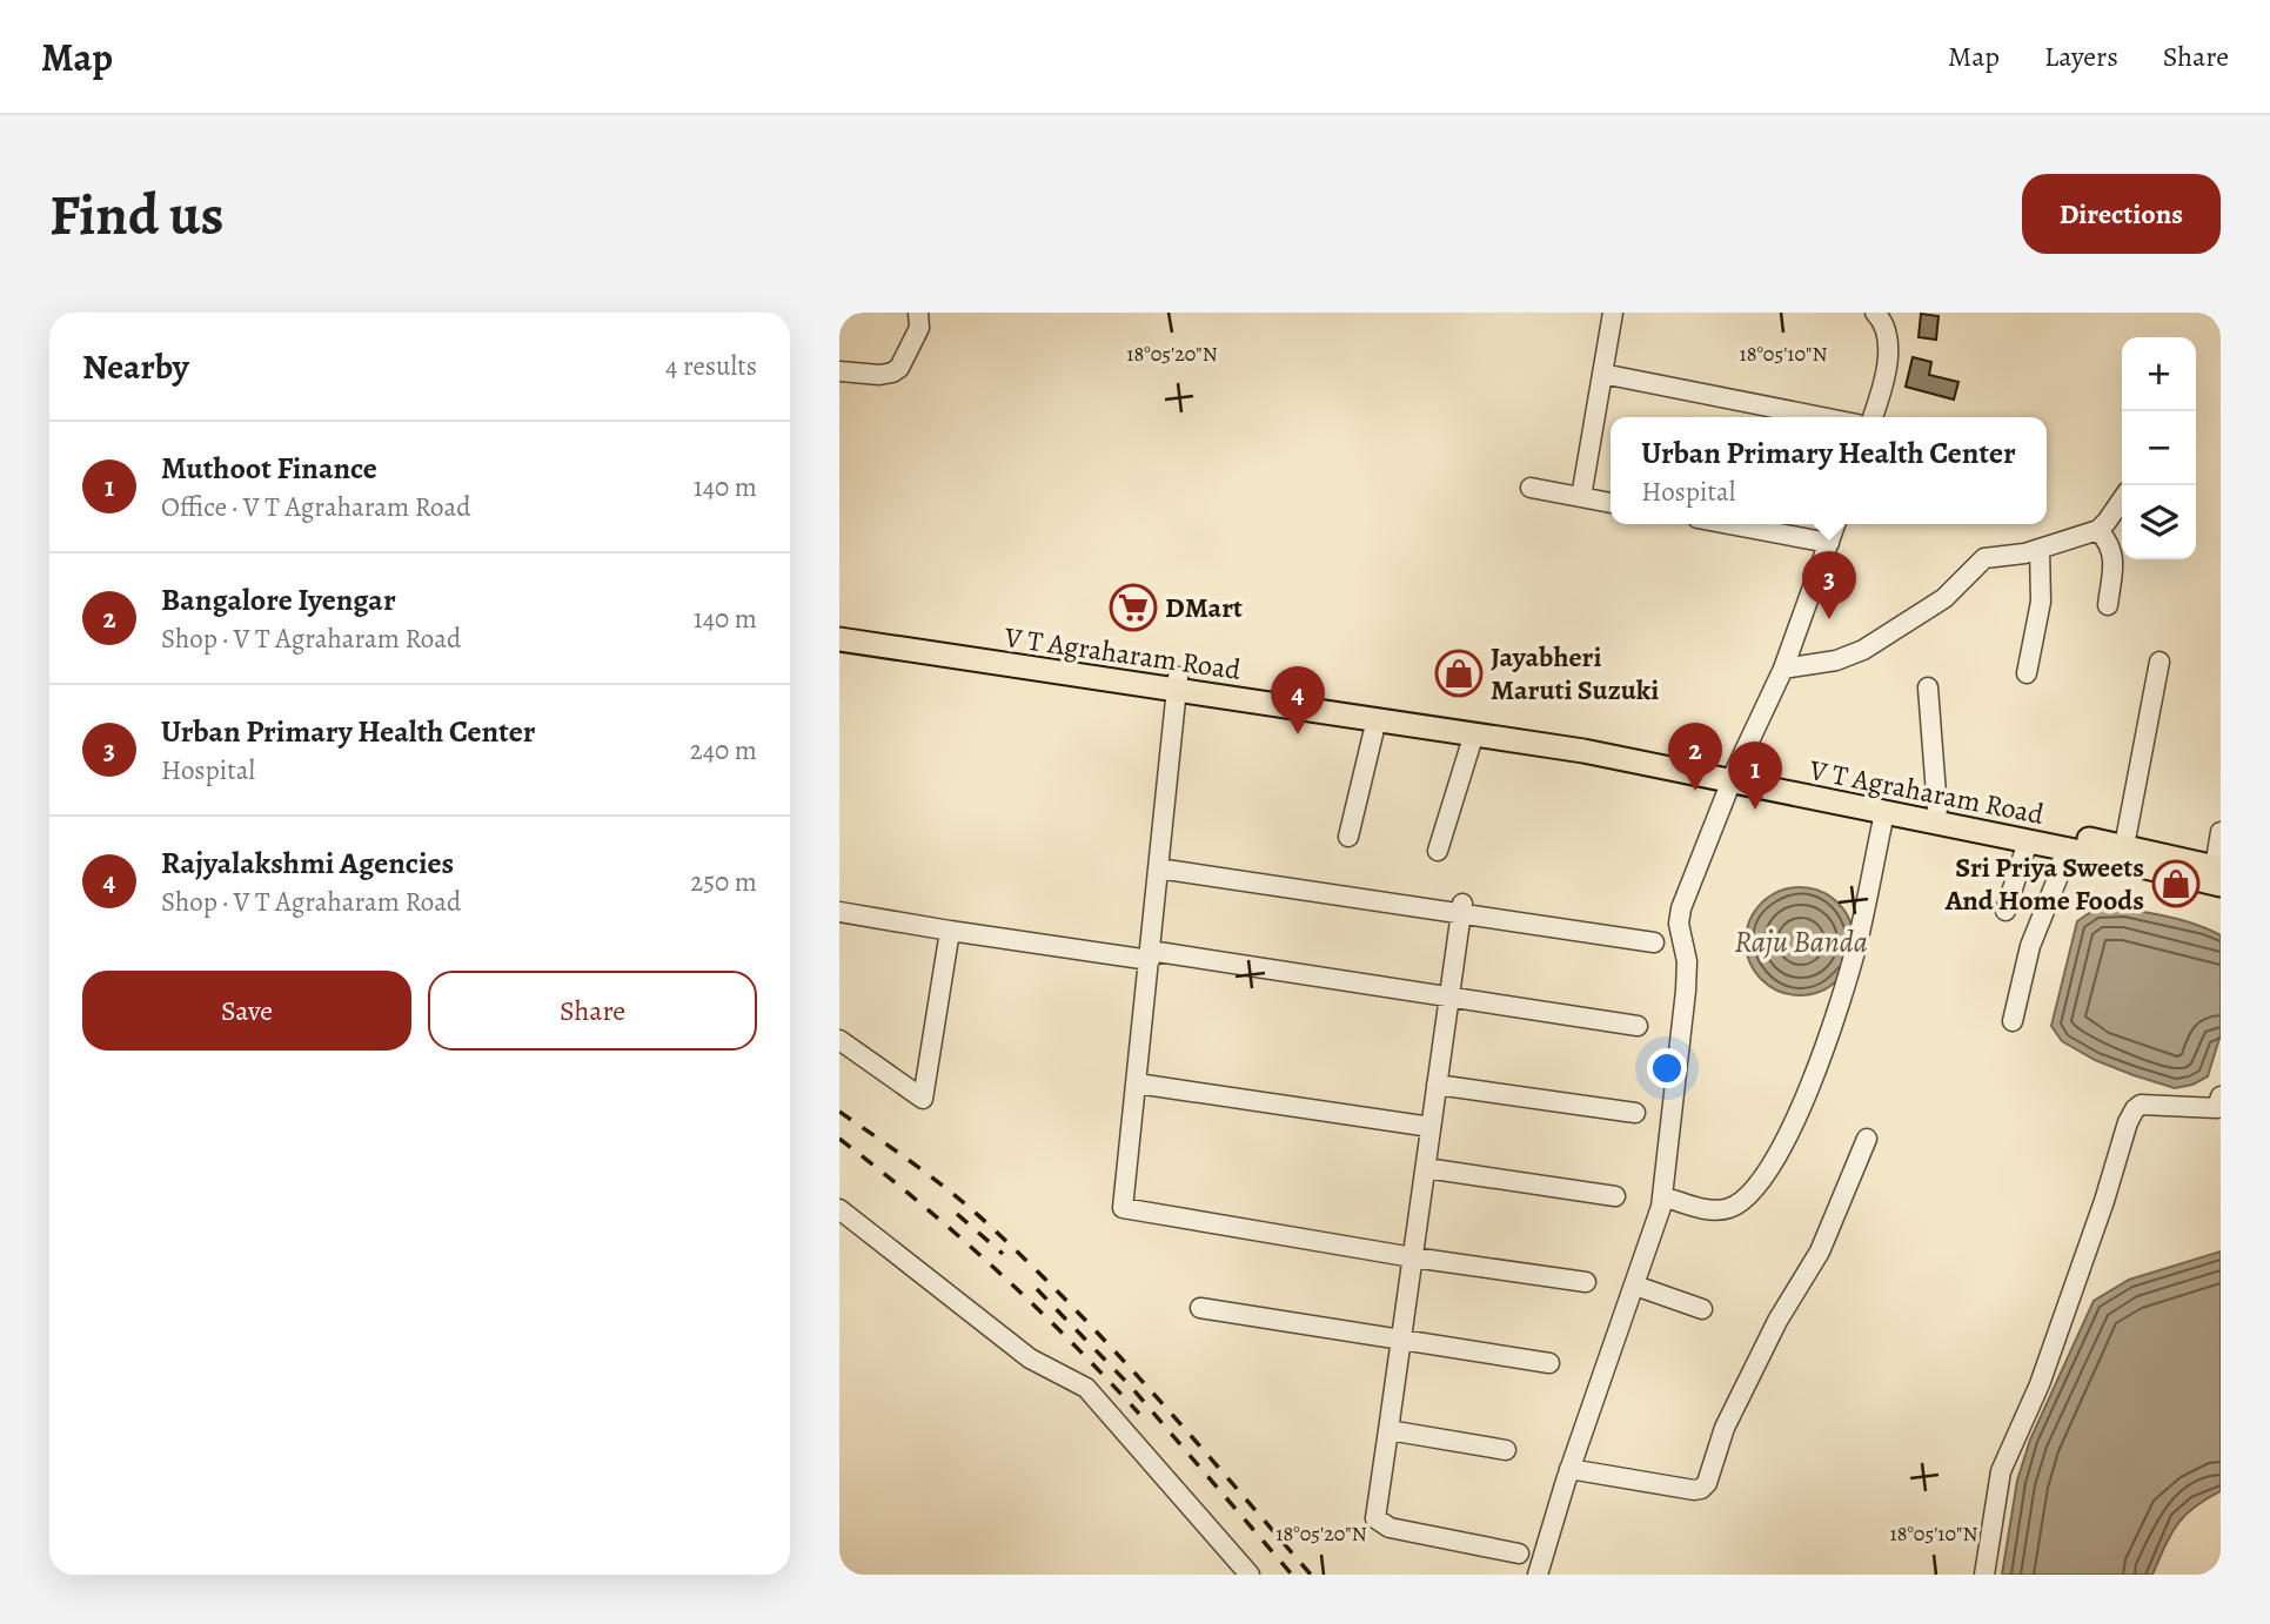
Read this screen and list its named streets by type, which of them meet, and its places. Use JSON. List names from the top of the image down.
{
  "streets": {
    "main road": ["V T Agraharam Road"]
  },
  "water": ["Raju Banda"],
  "places": {
    "supermarket": ["DMart"],
    "shop": ["Jayabheri Maruti Suzuki", "Sri Priya Sweets And Home Foods"]
  },
  "page": {
    "header": "Map",
    "nav": ["Map", "Layers", "Share"],
    "buttons": [
      "Directions",
      ["Save", "Share"]
    ],
    "title": "Find us",
    "heading": ["Nearby", "4 results"],
    "map_buttons": ["+", "−"],
    "popup": ["Urban Primary Health Center", "Hospital"],
    "list": [
      {
        "mark": "1",
        "name": "Muthoot Finance",
        "note": "Office · V T Agraharam Road",
        "value": "140 m"
      },
      {
        "mark": "2",
        "name": "Bangalore Iyengar",
        "note": "Shop · V T Agraharam Road",
        "value": "140 m"
      },
      {
        "mark": "3",
        "name": "Urban Primary Health Center",
        "note": "Hospital",
        "value": "240 m"
      },
      {
        "mark": "4",
        "name": "Rajyalakshmi Agencies",
        "note": "Shop · V T Agraharam Road",
        "value": "250 m"
      }
    ],
    "pins": [
      "3",
      "4",
      "2",
      "1"
    ]
  },
  "coordinates": ["18°05'20\"N", "18°05'10\"N"]
}
